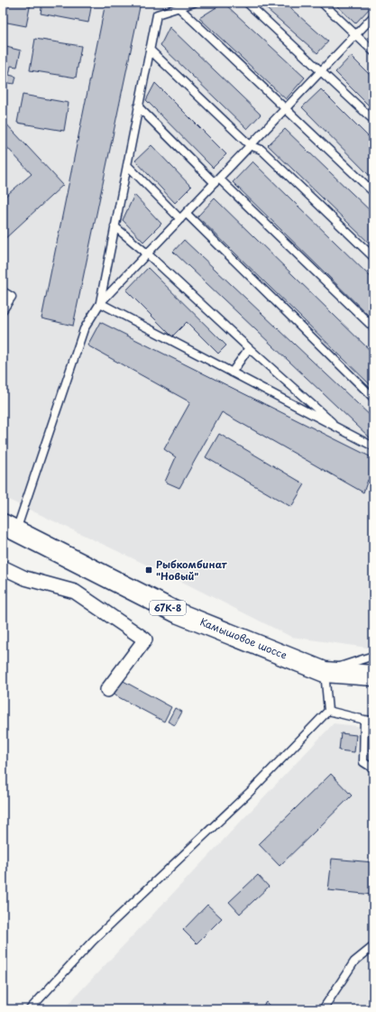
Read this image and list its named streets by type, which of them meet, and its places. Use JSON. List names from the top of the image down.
{
  "streets": {
    "main road": ["67К-8", "Камышовое шоссе"]
  },
  "places": {
    "transit": ["Рыбкомбинат \"Новый\""]
  }
}
